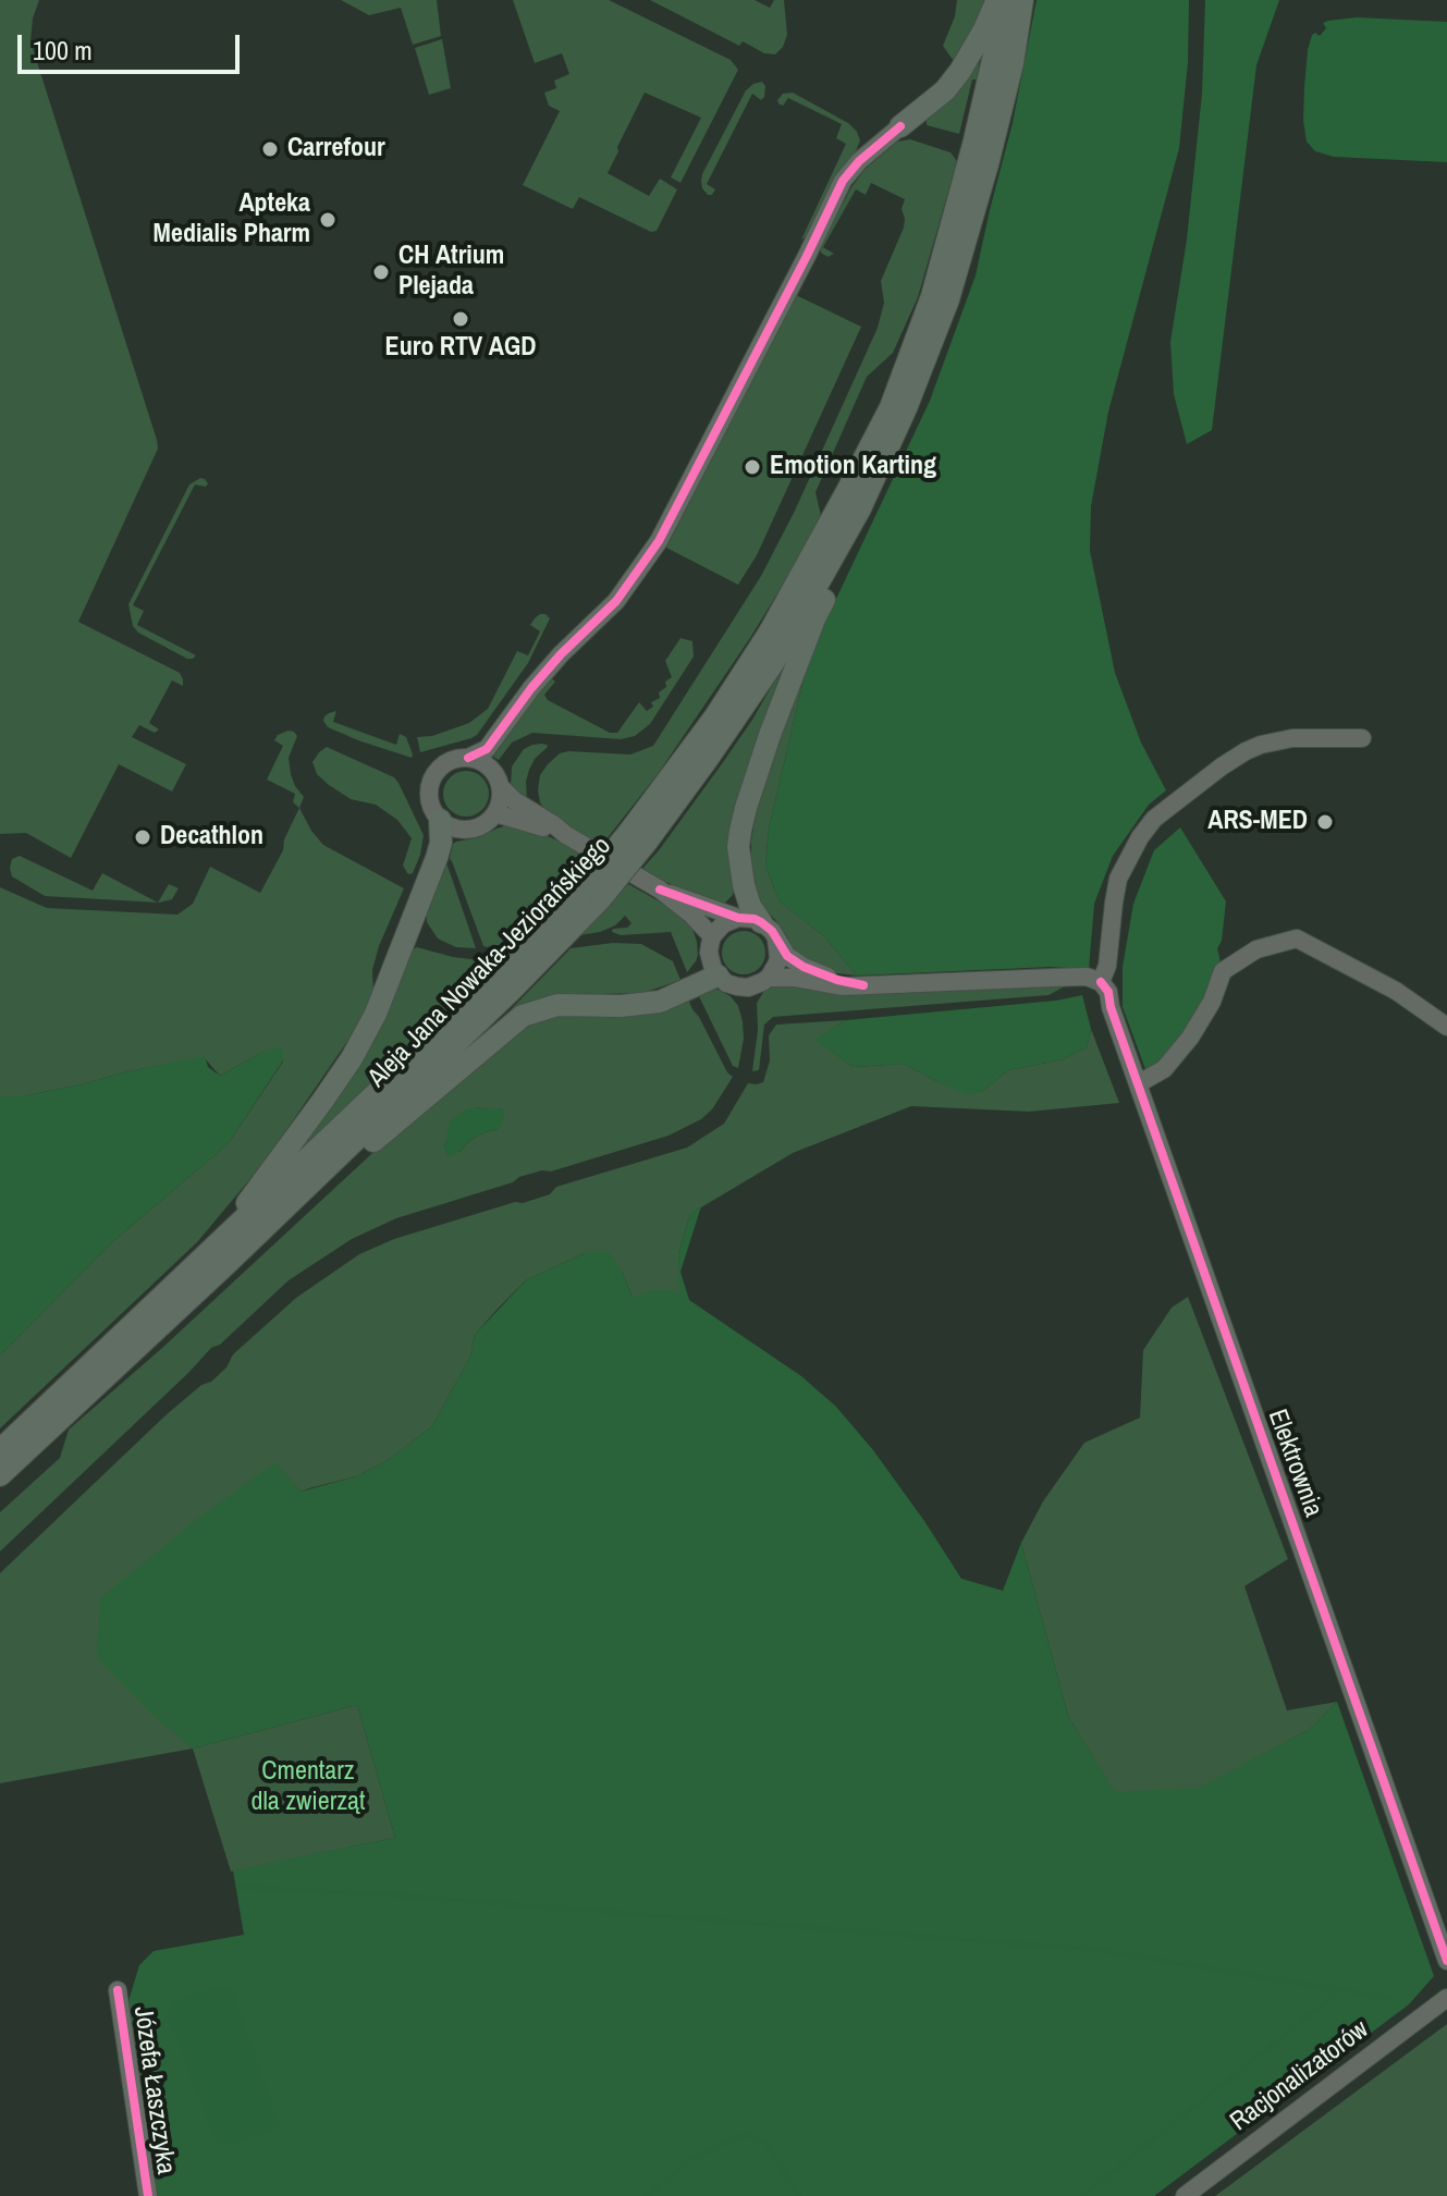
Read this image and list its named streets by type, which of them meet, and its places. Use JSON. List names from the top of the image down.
{
  "streets": {
    "main road": ["Aleja Jana Nowaka-Jeziorańskiego"],
    "street": ["Elektrownia", "Racjonalizatorów", "Józefa Łaszczyka"]
  },
  "parks": ["Cmentarz dla zwierząt"],
  "places": [
    "Carrefour",
    "Apteka Medialis Pharm",
    "CH Atrium Plejada",
    "Euro RTV AGD",
    "Emotion Karting",
    "ARS-MED",
    "Decathlon"
  ],
  "scale_bar": "100 m"
}
